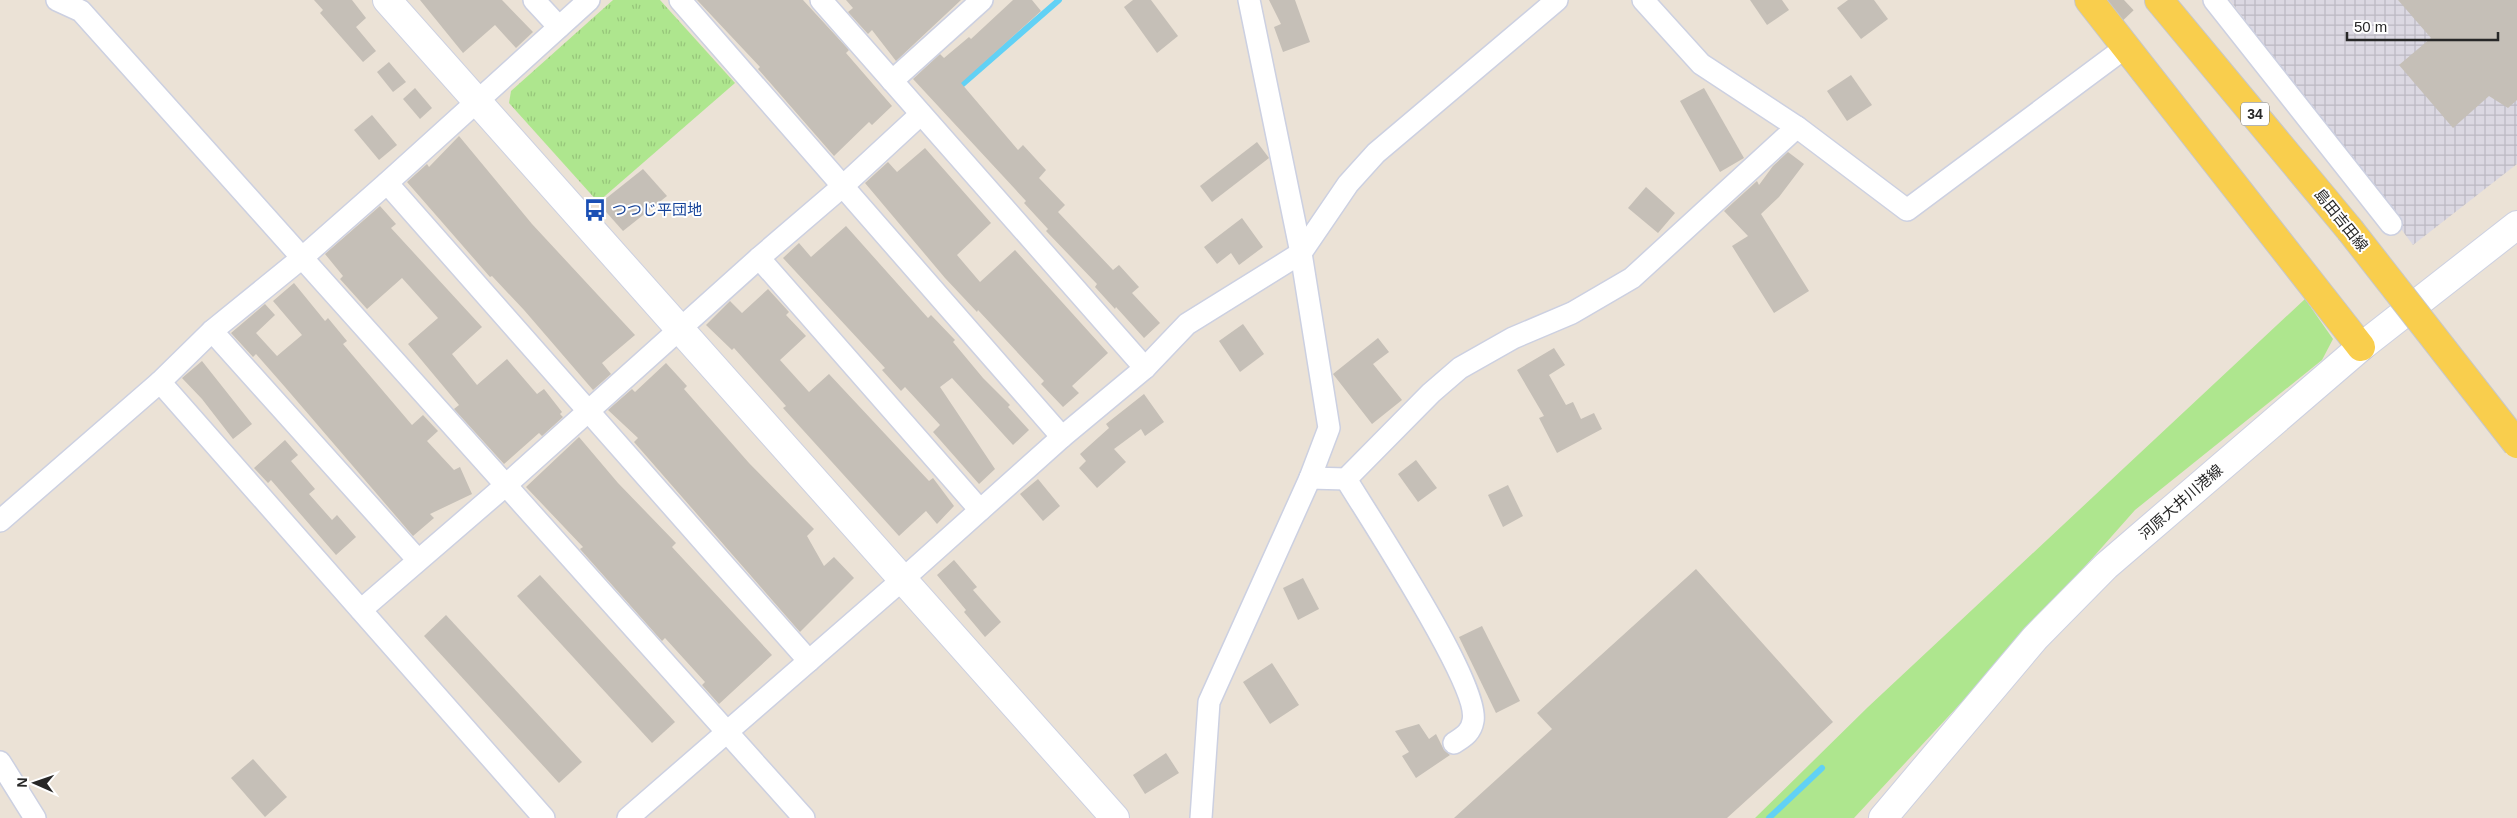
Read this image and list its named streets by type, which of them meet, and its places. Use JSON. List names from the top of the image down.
{
  "streets": {
    "main road": ["34", "島田吉田線"],
    "street": ["河原大井川港線"]
  },
  "places": {
    "bus stop": ["つつじ平団地"]
  },
  "scale_bar": "50 m",
  "north": "left"
}
